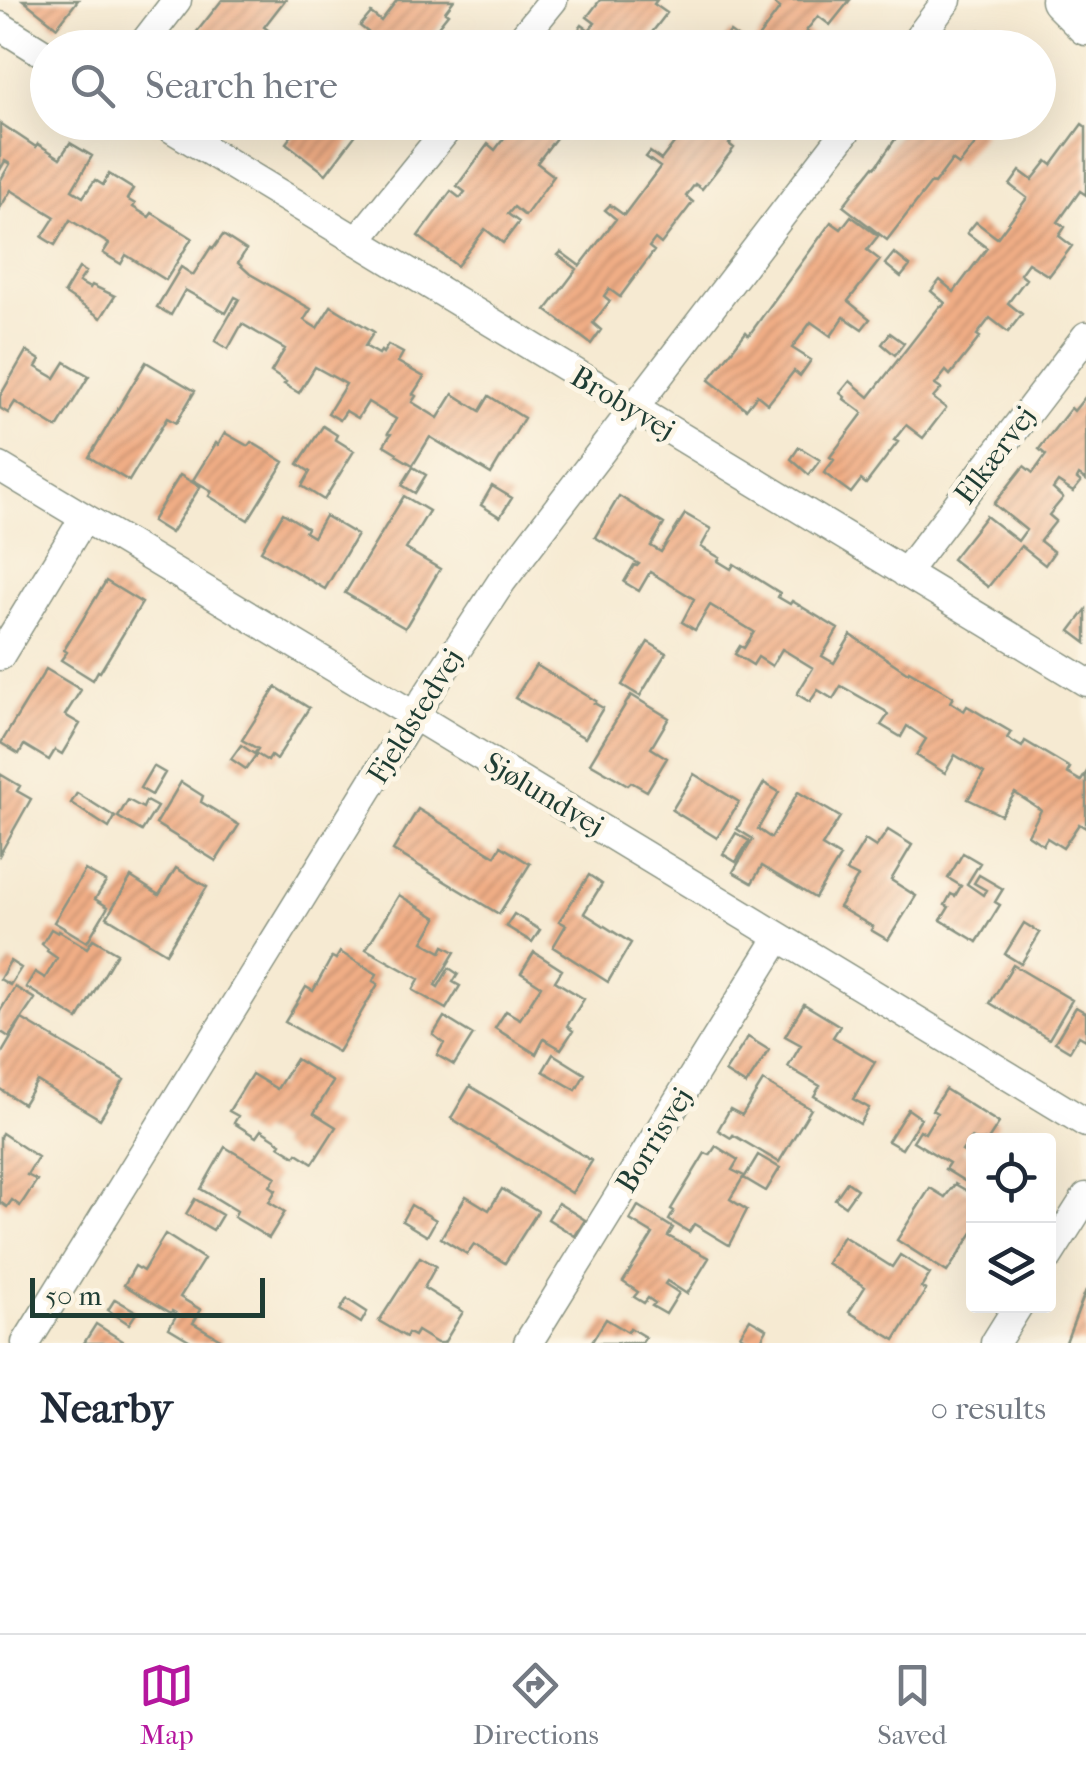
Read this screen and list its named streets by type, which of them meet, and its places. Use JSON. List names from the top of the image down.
{
  "streets": {
    "street": [
      "Brobyvej",
      "Elkærvej",
      "Fjeldstedvej",
      "Sjølundvej",
      "Borrisvej"
    ]
  },
  "crossings": [
    ["Brobyvej", "Elkærvej"],
    ["Brobyvej", "Fjeldstedvej"],
    ["Fjeldstedvej", "Sjølundvej"],
    ["Sjølundvej", "Borrisvej"]
  ],
  "scale_bar": "50 m",
  "page": {
    "search": "Search here",
    "scale": "50 m",
    "heading": ["Nearby", "0 results"],
    "nav": ["Map", "Directions", "Saved"]
  }
}
